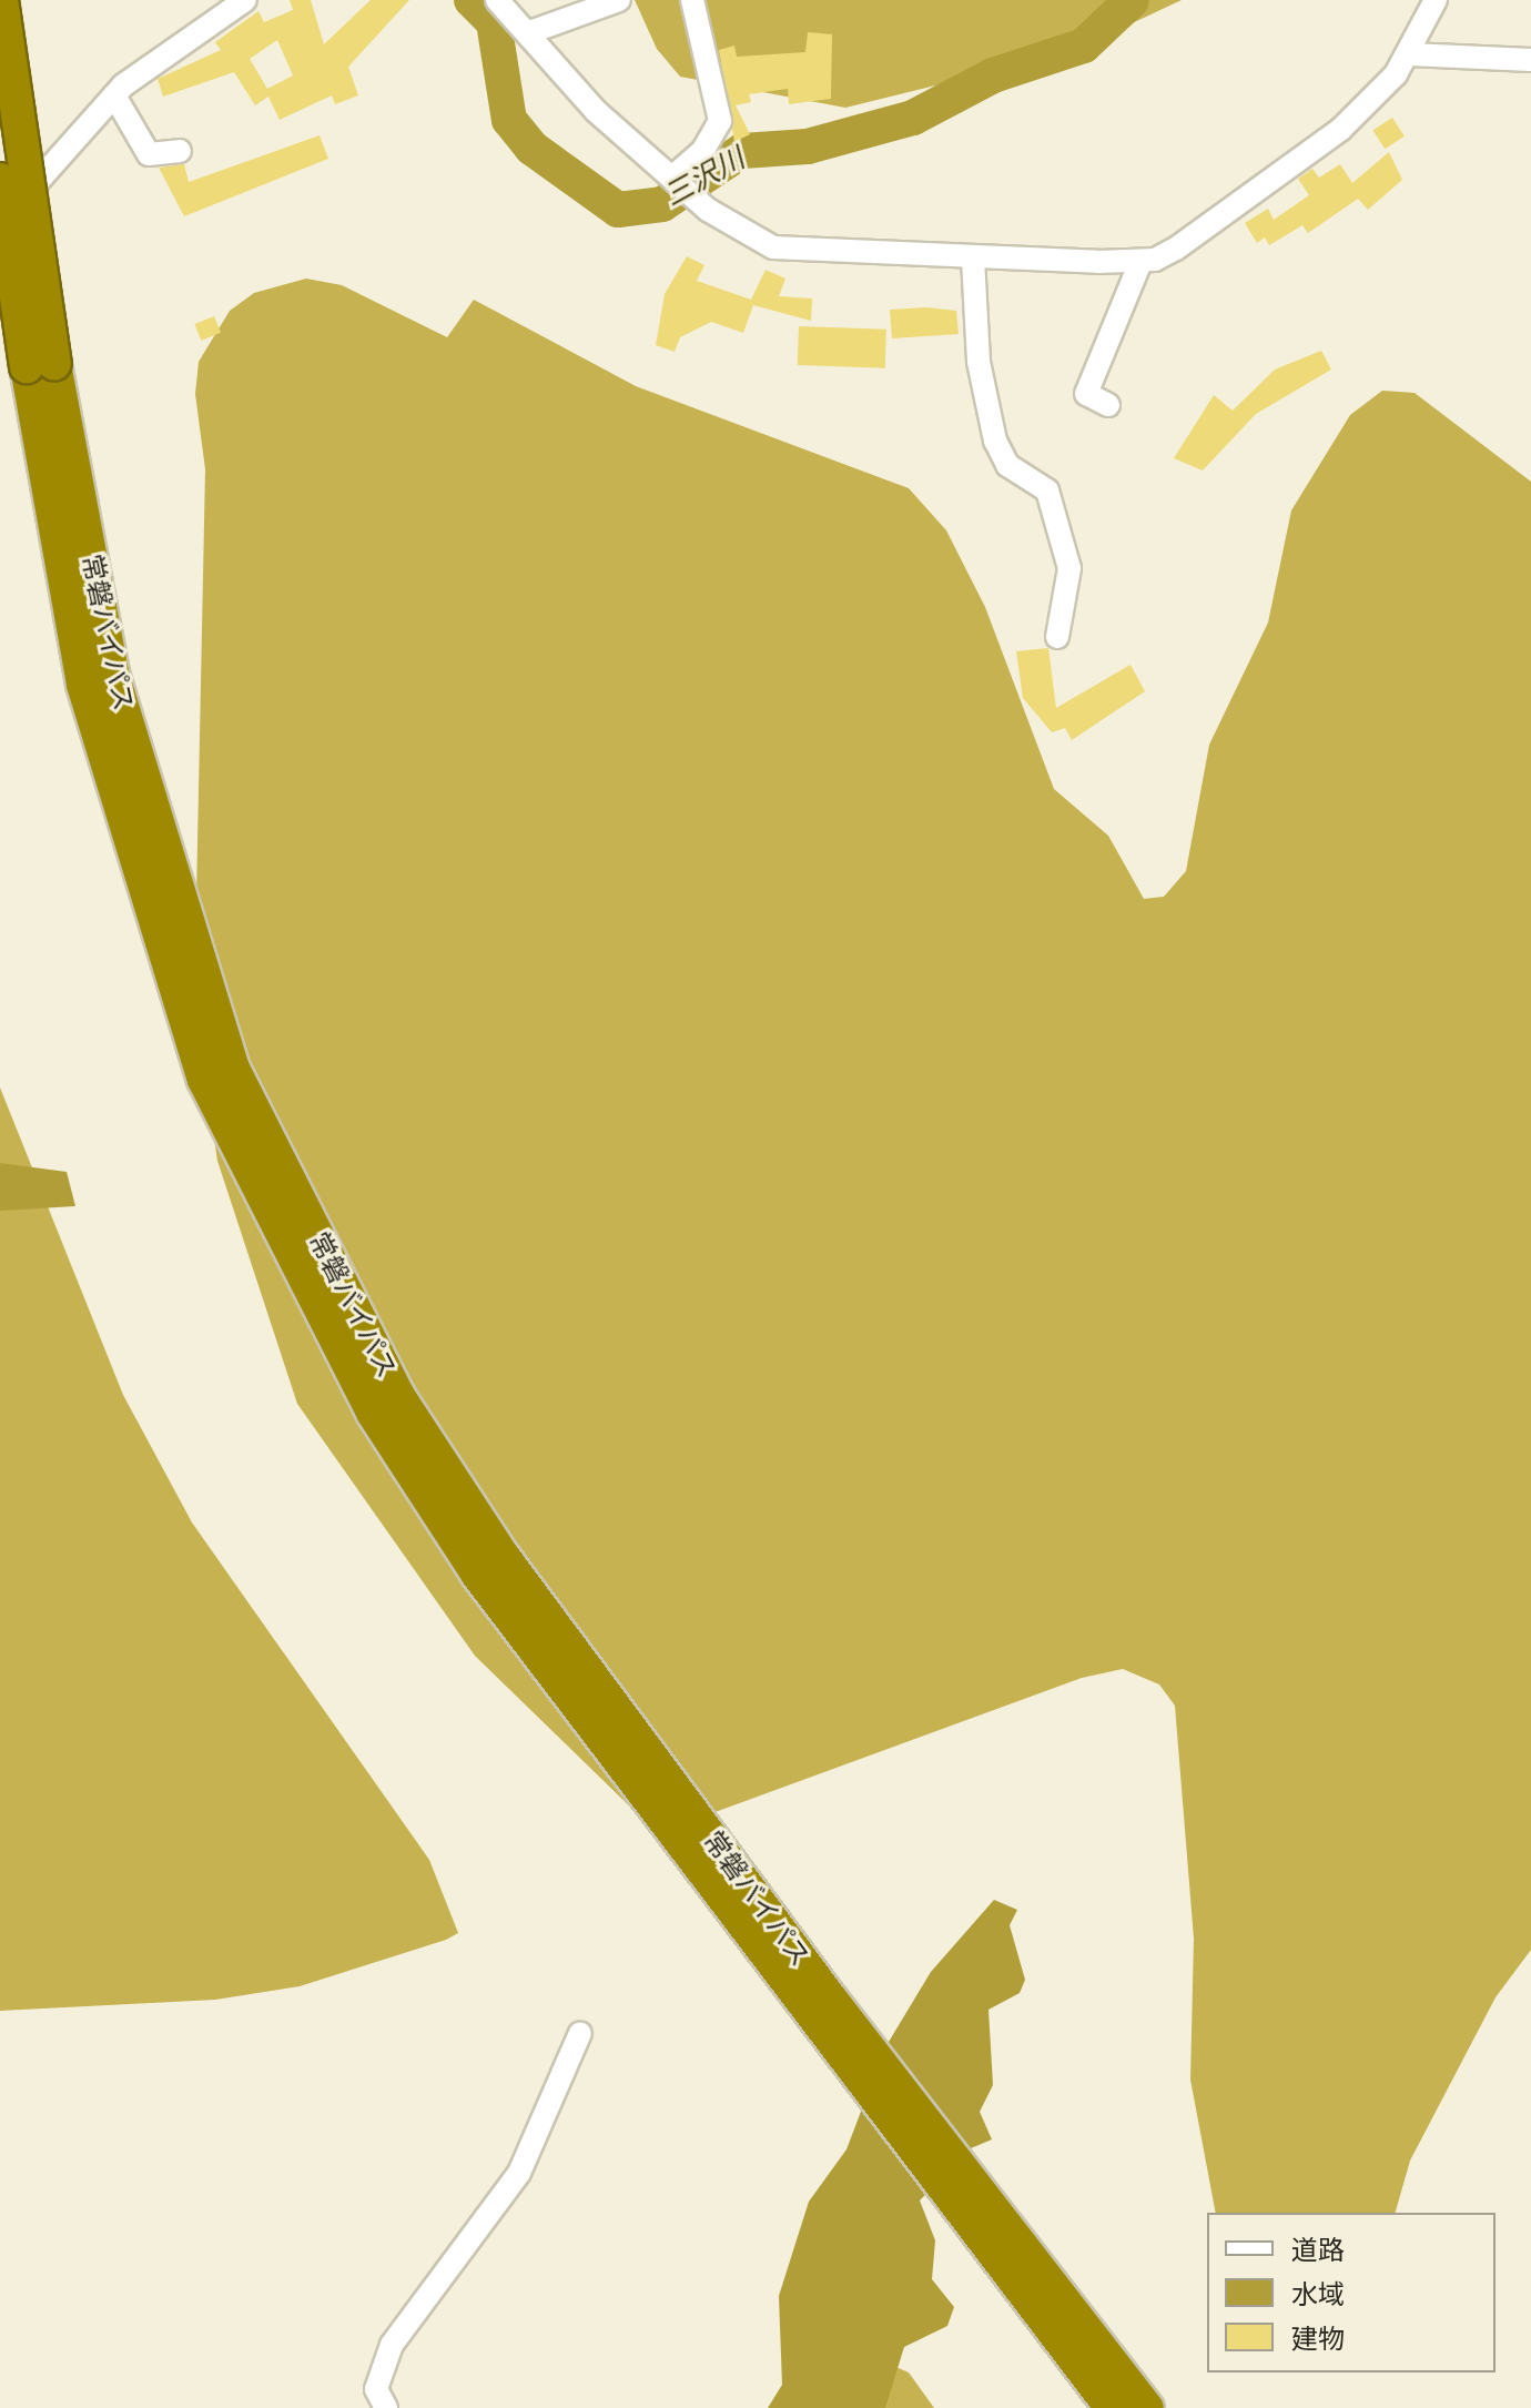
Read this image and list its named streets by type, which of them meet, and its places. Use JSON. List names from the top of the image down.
{
  "streets": {
    "highway": ["常磐バイパス"]
  },
  "water": ["三沢川"],
  "legend": ["道路", "水域", "建物"]
}
